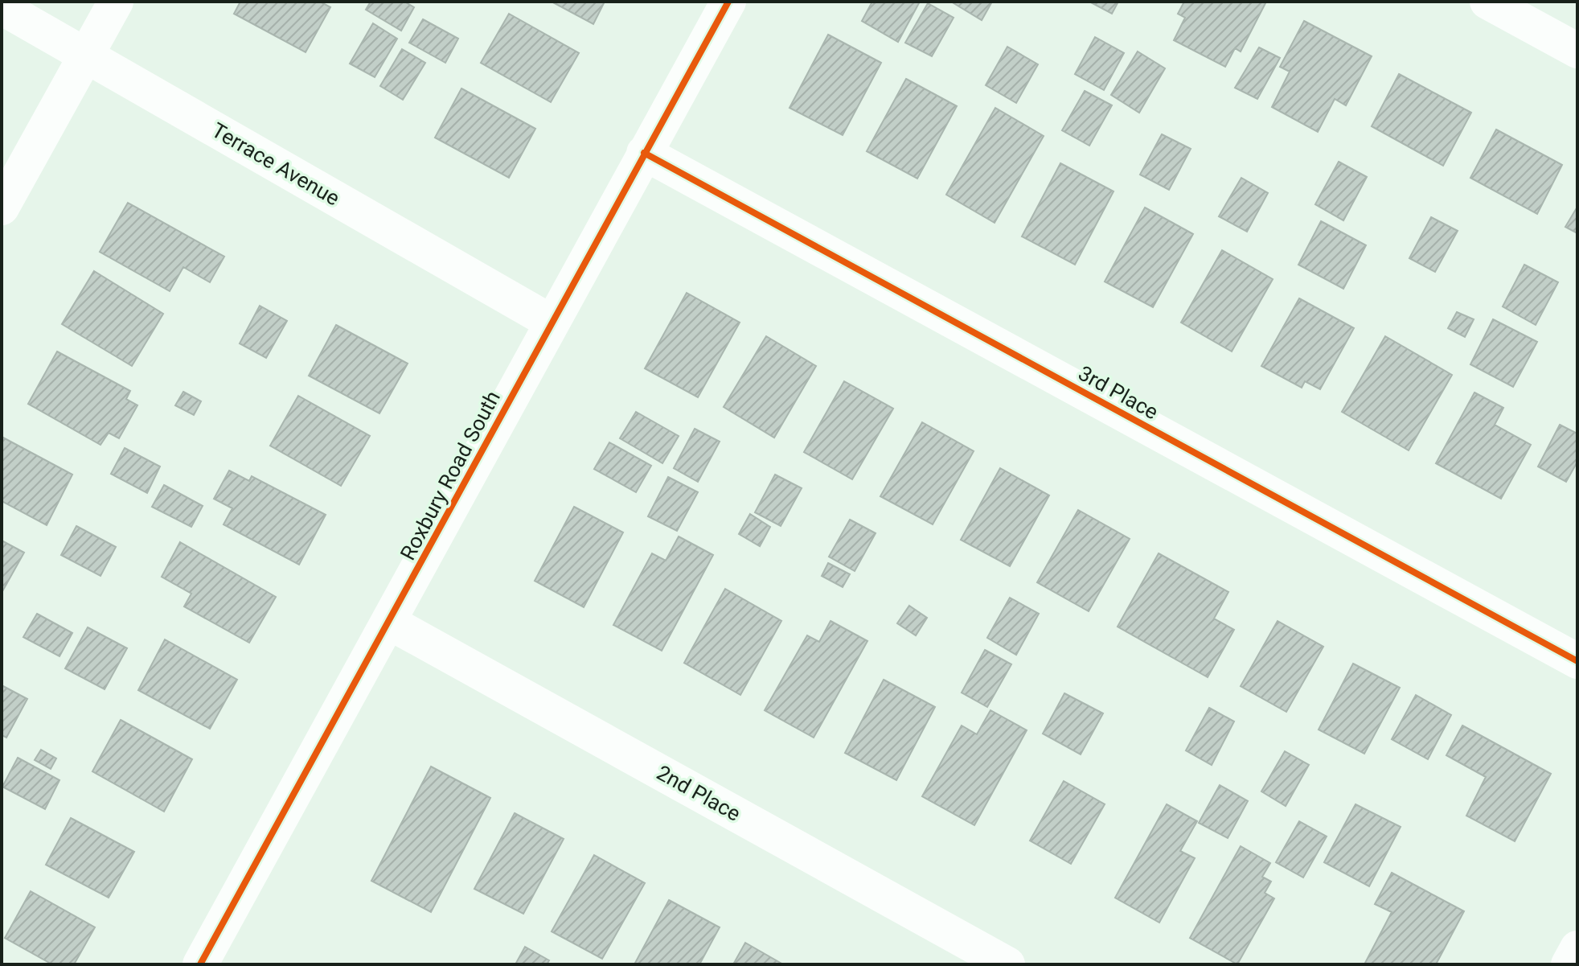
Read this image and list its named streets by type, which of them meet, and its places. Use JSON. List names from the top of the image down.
{
  "streets": {
    "street": [
      "Terrace Avenue",
      "3rd Place",
      "Roxbury Road South",
      "2nd Place"
    ]
  },
  "crossings": [
    ["Terrace Avenue", "Roxbury Road South"],
    ["3rd Place", "Roxbury Road South"],
    ["Roxbury Road South", "2nd Place"]
  ]
}
